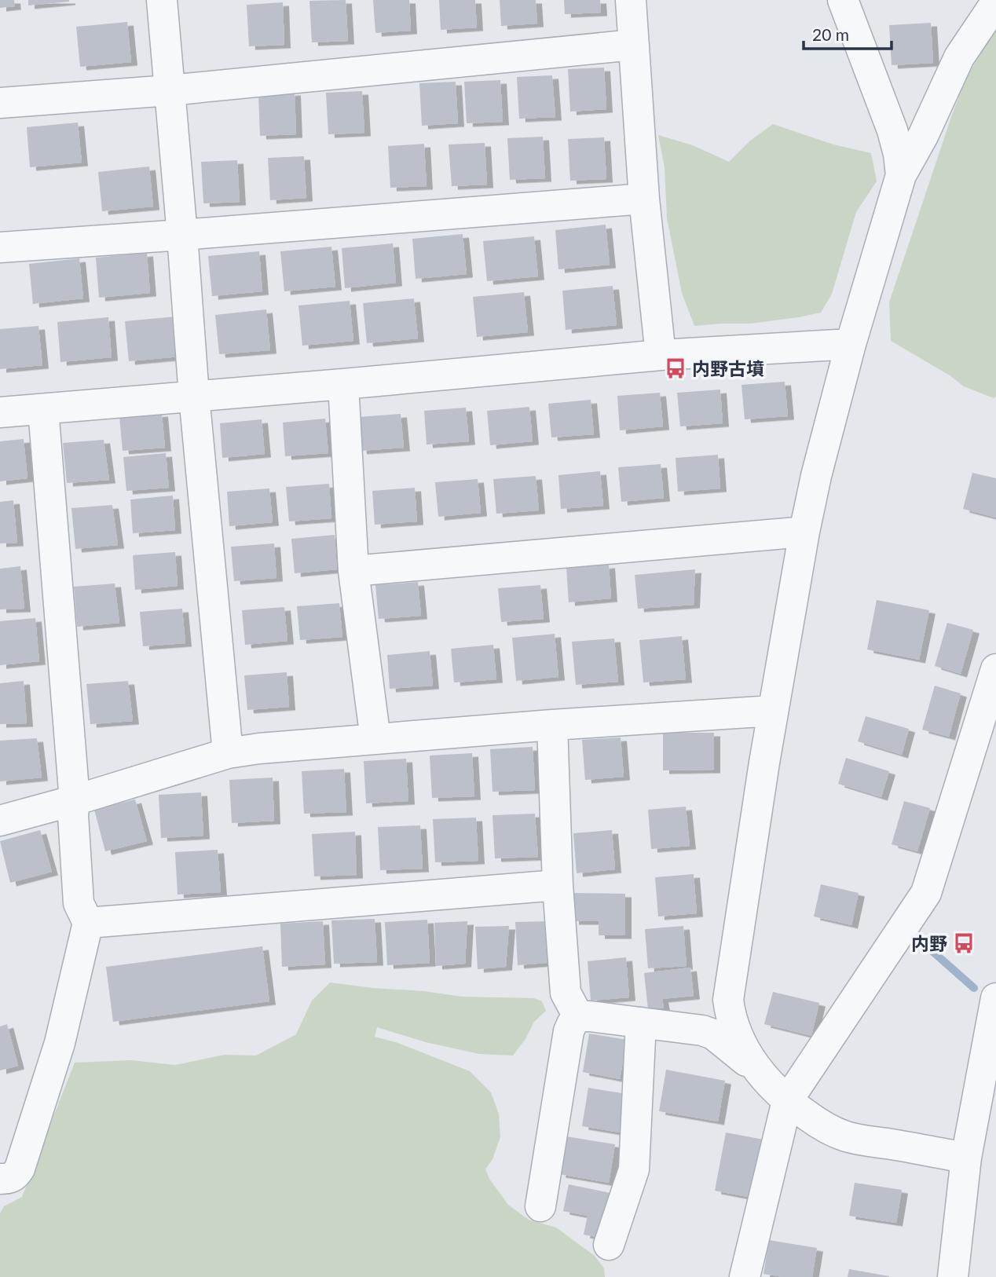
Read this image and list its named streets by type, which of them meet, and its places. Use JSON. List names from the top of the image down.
{
  "places": {
    "bus stop": ["内野古墳", "内野"]
  },
  "scale_bar": "20 m"
}
